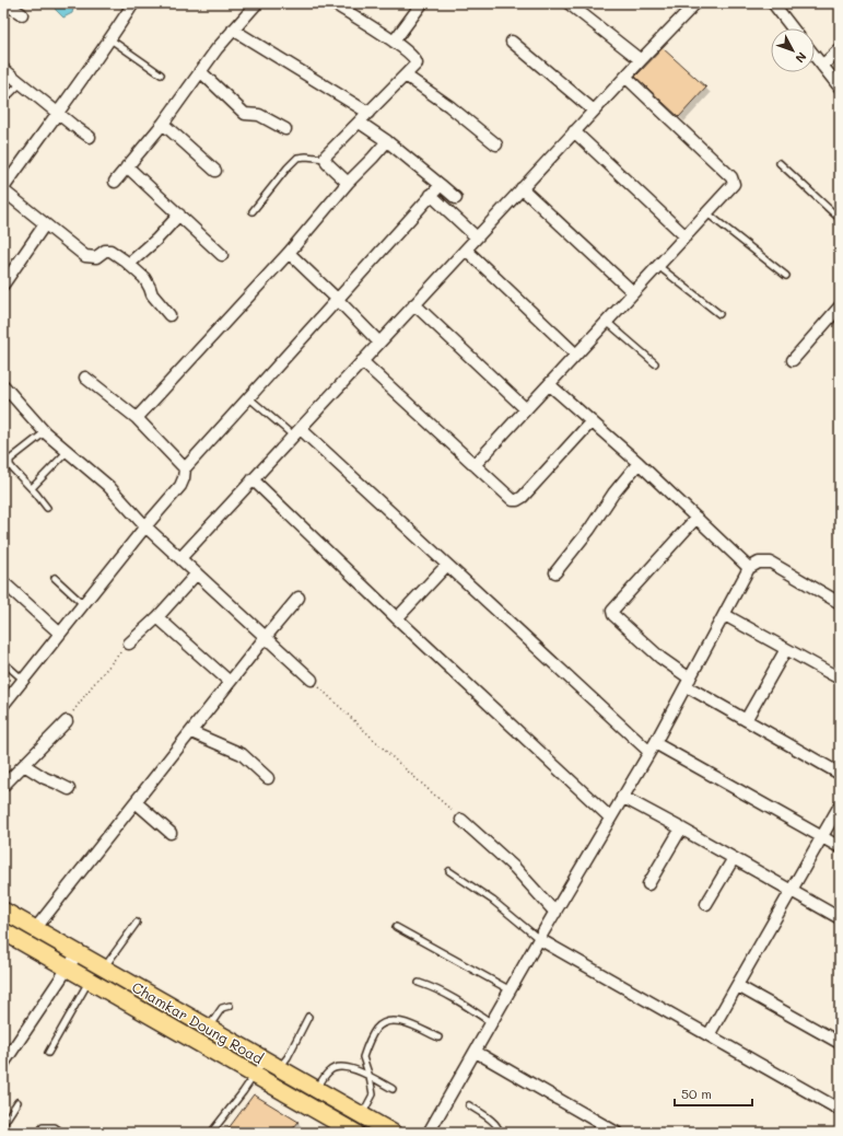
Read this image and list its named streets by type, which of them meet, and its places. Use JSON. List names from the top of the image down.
{
  "streets": {
    "main road": ["Chamkar Doung Road"]
  },
  "scale_bar": "50 m",
  "north": "bottom right"
}
